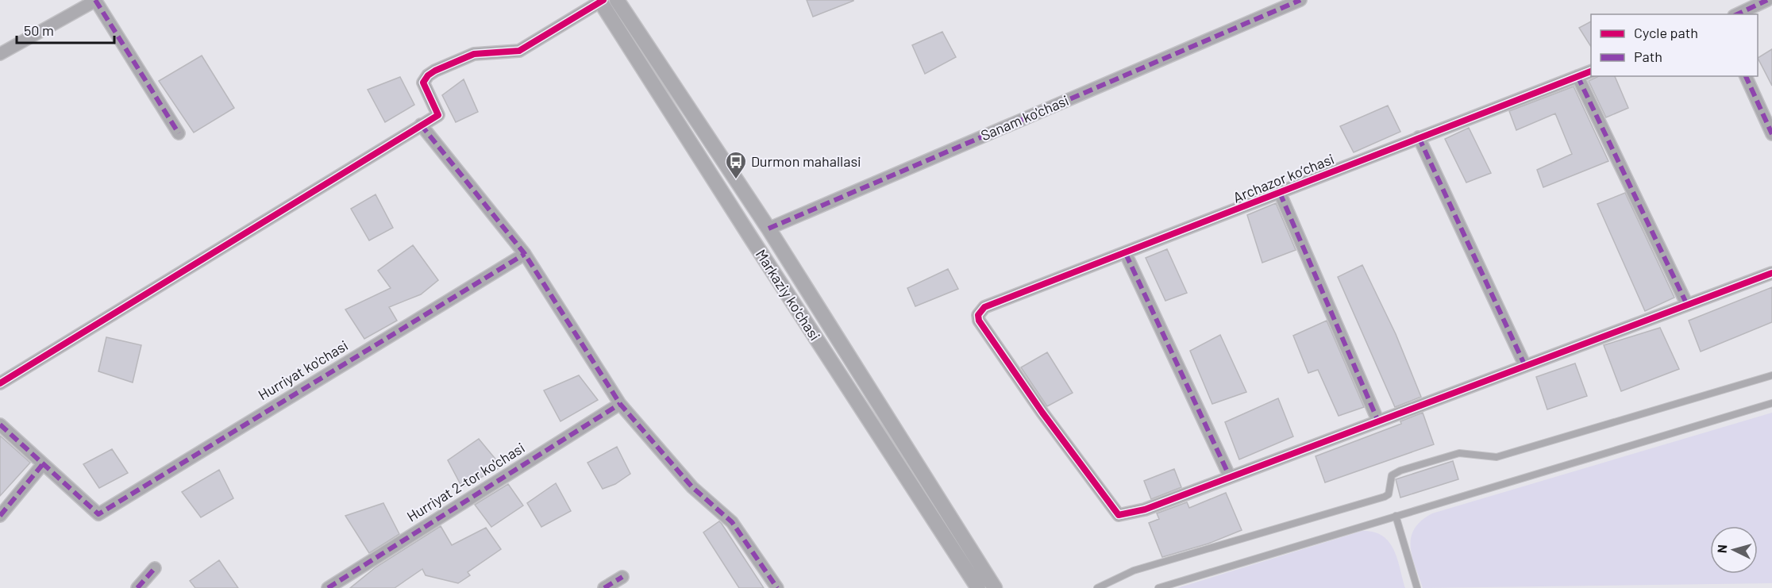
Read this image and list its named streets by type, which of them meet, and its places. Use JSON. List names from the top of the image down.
{
  "streets": {
    "street": [
      "Sanam ko'chasi",
      "Archazor ko‘chasi",
      "Markaziy ko'chasi",
      "Hurriyat ko'chasi",
      "Hurriyat 2-tor ko'chasi"
    ]
  },
  "crossings": [
    ["Sanam ko'chasi", "Markaziy ko'chasi"]
  ],
  "places": {
    "bus stop": ["Durmon mahallasi"]
  },
  "legend": ["Cycle path", "Path"],
  "scale_bar": "50 m",
  "north": "left"
}
